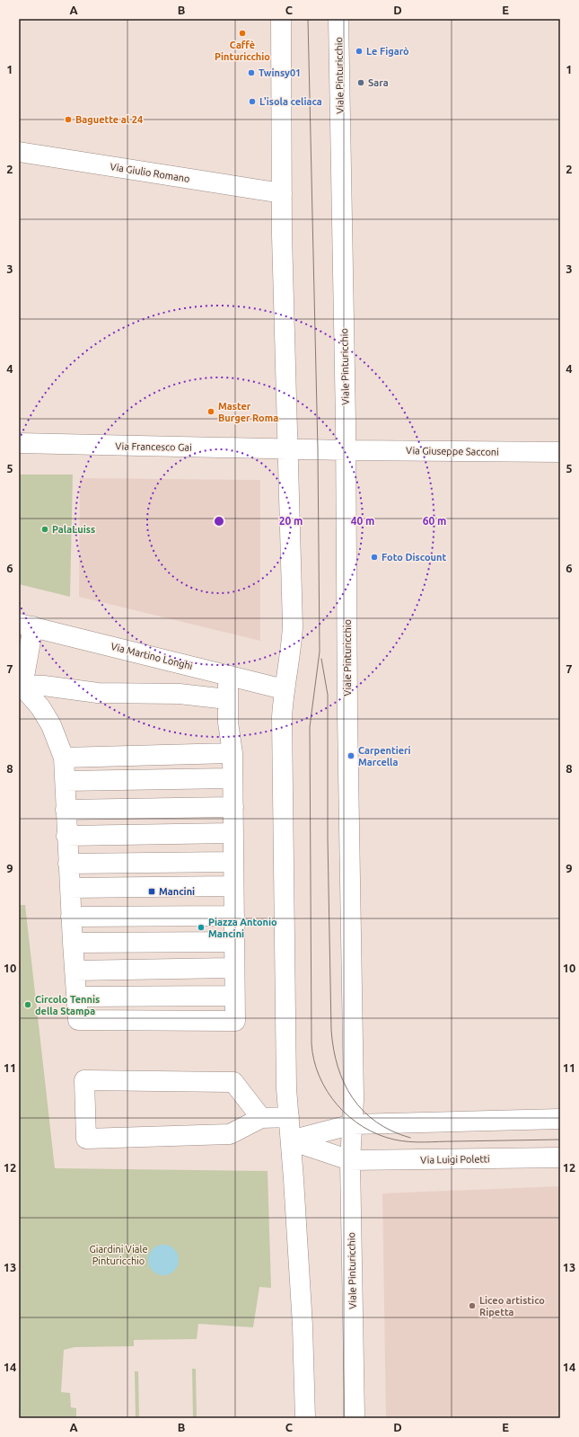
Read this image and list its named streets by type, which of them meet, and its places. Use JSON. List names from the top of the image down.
{
  "streets": {
    "street": [
      "Viale Pinturicchio",
      "Via Giulio Romano",
      "Via Francesco Gai",
      "Via Giuseppe Sacconi",
      "Via Martino Longhi",
      "Via Luigi Poletti"
    ]
  },
  "crossings": [
    ["Viale Pinturicchio", "Via Francesco Gai"],
    ["Viale Pinturicchio", "Via Giuseppe Sacconi"],
    ["Viale Pinturicchio", "Via Luigi Poletti"],
    ["Via Francesco Gai", "Via Giuseppe Sacconi"]
  ],
  "parks": ["Giardini Viale Pinturicchio"],
  "places": {
    "other": [
      "Caffè Pinturicchio",
      "Le Figarò",
      "Twinsy01",
      "Sara",
      "L'isola celiaca",
      "Baguette al 24",
      "Master Burger Roma",
      "PalaLuiss",
      "Foto Discount",
      "Carpentieri Marcella",
      "Piazza Antonio Mancini",
      "Circolo Tennis della Stampa",
      "Liceo artistico Ripetta"
    ],
    "transit": ["Mancini"]
  },
  "grid": {
    "columns": [
      "A",
      "B",
      "C",
      "D",
      "E"
    ],
    "rows": [
      "1",
      "2",
      "3",
      "4",
      "5",
      "6",
      "7",
      "8",
      "9",
      "10",
      "11",
      "12",
      "13",
      "14"
    ]
  },
  "rings": ["20 m", "40 m", "60 m"]
}
